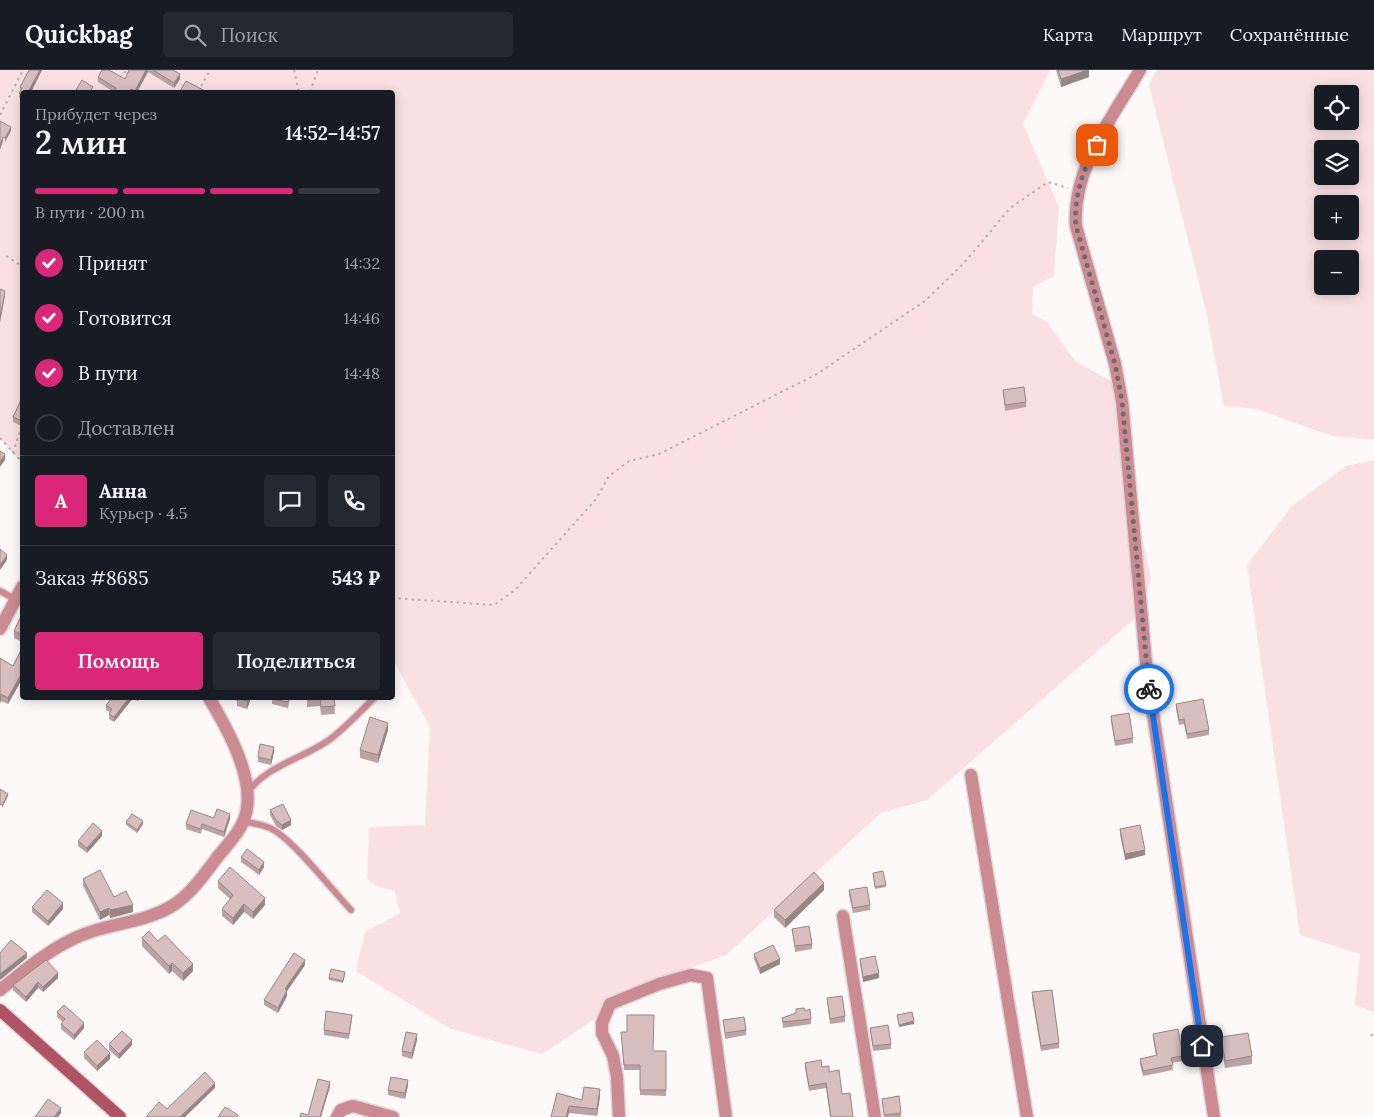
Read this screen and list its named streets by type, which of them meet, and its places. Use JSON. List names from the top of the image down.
{
  "page": {
    "header": "Quickbag",
    "search": "Поиск",
    "nav": ["Карта", "Маршрут", "Сохранённые"],
    "map_buttons": ["+", "−"],
    "heading": ["2 мин", "Прибудет через", "14:52–14:57"],
    "panel": [
      "Анна",
      "Курьер · 4.5",
      "Заказ #8685",
      "543 ₽"
    ],
    "bar": "В пути · 200 m",
    "list": [
      ["Принят", "14:32"],
      ["Готовится", "14:46"],
      ["В пути", "14:48"],
      "Доставлен"
    ],
    "round": "А",
    "buttons": ["Помощь", "Поделиться"]
  }
}
